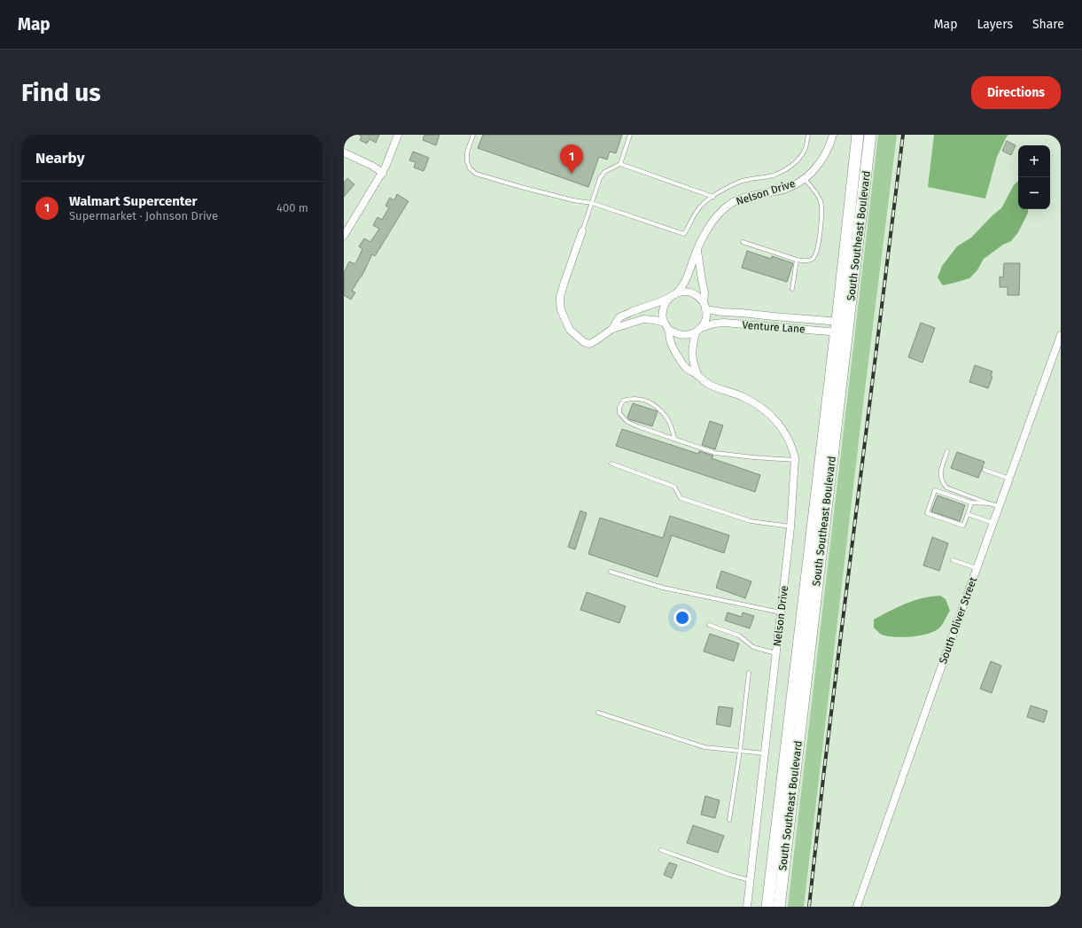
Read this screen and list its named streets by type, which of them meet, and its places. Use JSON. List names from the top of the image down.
{
  "streets": {
    "main road": ["South Southeast Boulevard"],
    "street": ["Nelson Drive", "Venture Lane", "South Oliver Street"]
  },
  "crossings": [
    ["Nelson Drive", "Venture Lane"],
    ["South Southeast Boulevard", "Venture Lane"]
  ],
  "page": {
    "header": "Map",
    "nav": ["Map", "Layers", "Share"],
    "buttons": "Directions",
    "title": "Find us",
    "heading": "Nearby",
    "pins": "1",
    "map_buttons": ["+", "−"],
    "list": [
      {
        "mark": "1",
        "name": "Walmart Supercenter",
        "note": "Supermarket · Johnson Drive",
        "value": "400 m"
      }
    ]
  }
}
